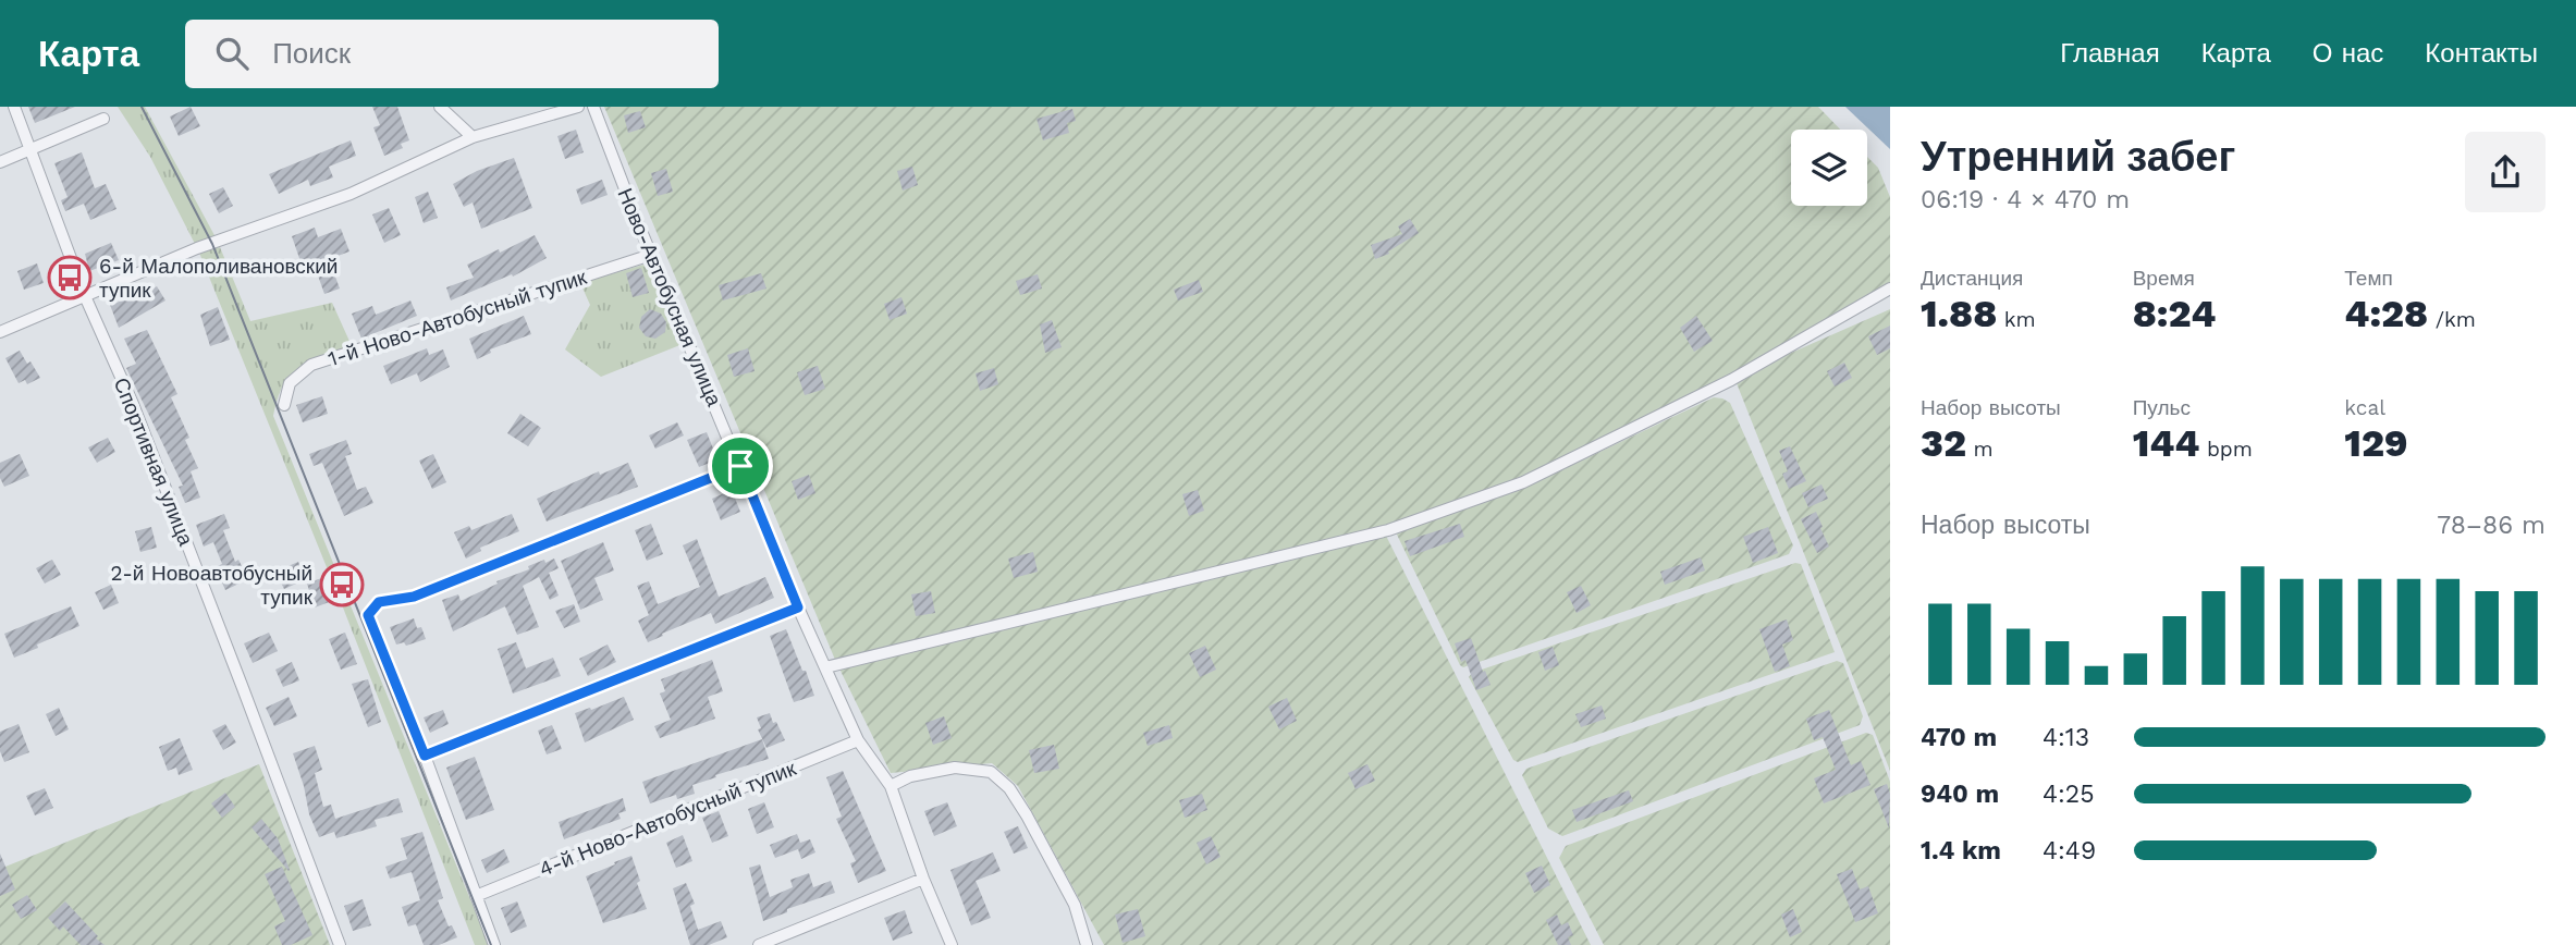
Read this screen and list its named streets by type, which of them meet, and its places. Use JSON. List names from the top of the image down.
{
  "streets": {
    "street": [
      "Ново-Автобусная улица",
      "1-й Ново-Автобусный тупик",
      "Спортивная улица",
      "4-й Ново-Автобусный тупик"
    ]
  },
  "crossings": [
    ["Ново-Автобусная улица", "1-й Ново-Автобусный тупик"],
    ["Ново-Автобусная улица", "4-й Ново-Автобусный тупик"]
  ],
  "places": {
    "bus stop": ["6-й Малополивановский тупик", "2-й Новоавтобусный тупик"]
  },
  "page": {
    "header": "Карта",
    "search": "Поиск",
    "nav": [
      "Главная",
      "Карта",
      "О нас",
      "Контакты"
    ],
    "heading": ["Утренний забег", "06:19 · 4 × 470 m"],
    "stats": [
      ["Дистанция", "1.88 km"],
      ["Время", "8:24"],
      ["Темп", "4:28 /km"],
      ["Набор высоты", "32 m"],
      ["Пульс", "144 bpm"],
      ["kcal", "129"]
    ],
    "chart": ["Набор высоты", "78–86 m"],
    "list": [
      {
        "name": "470 m",
        "note": "4:13"
      },
      {
        "name": "940 m",
        "note": "4:25"
      },
      {
        "name": "1.4 km",
        "note": "4:49"
      }
    ]
  }
}
